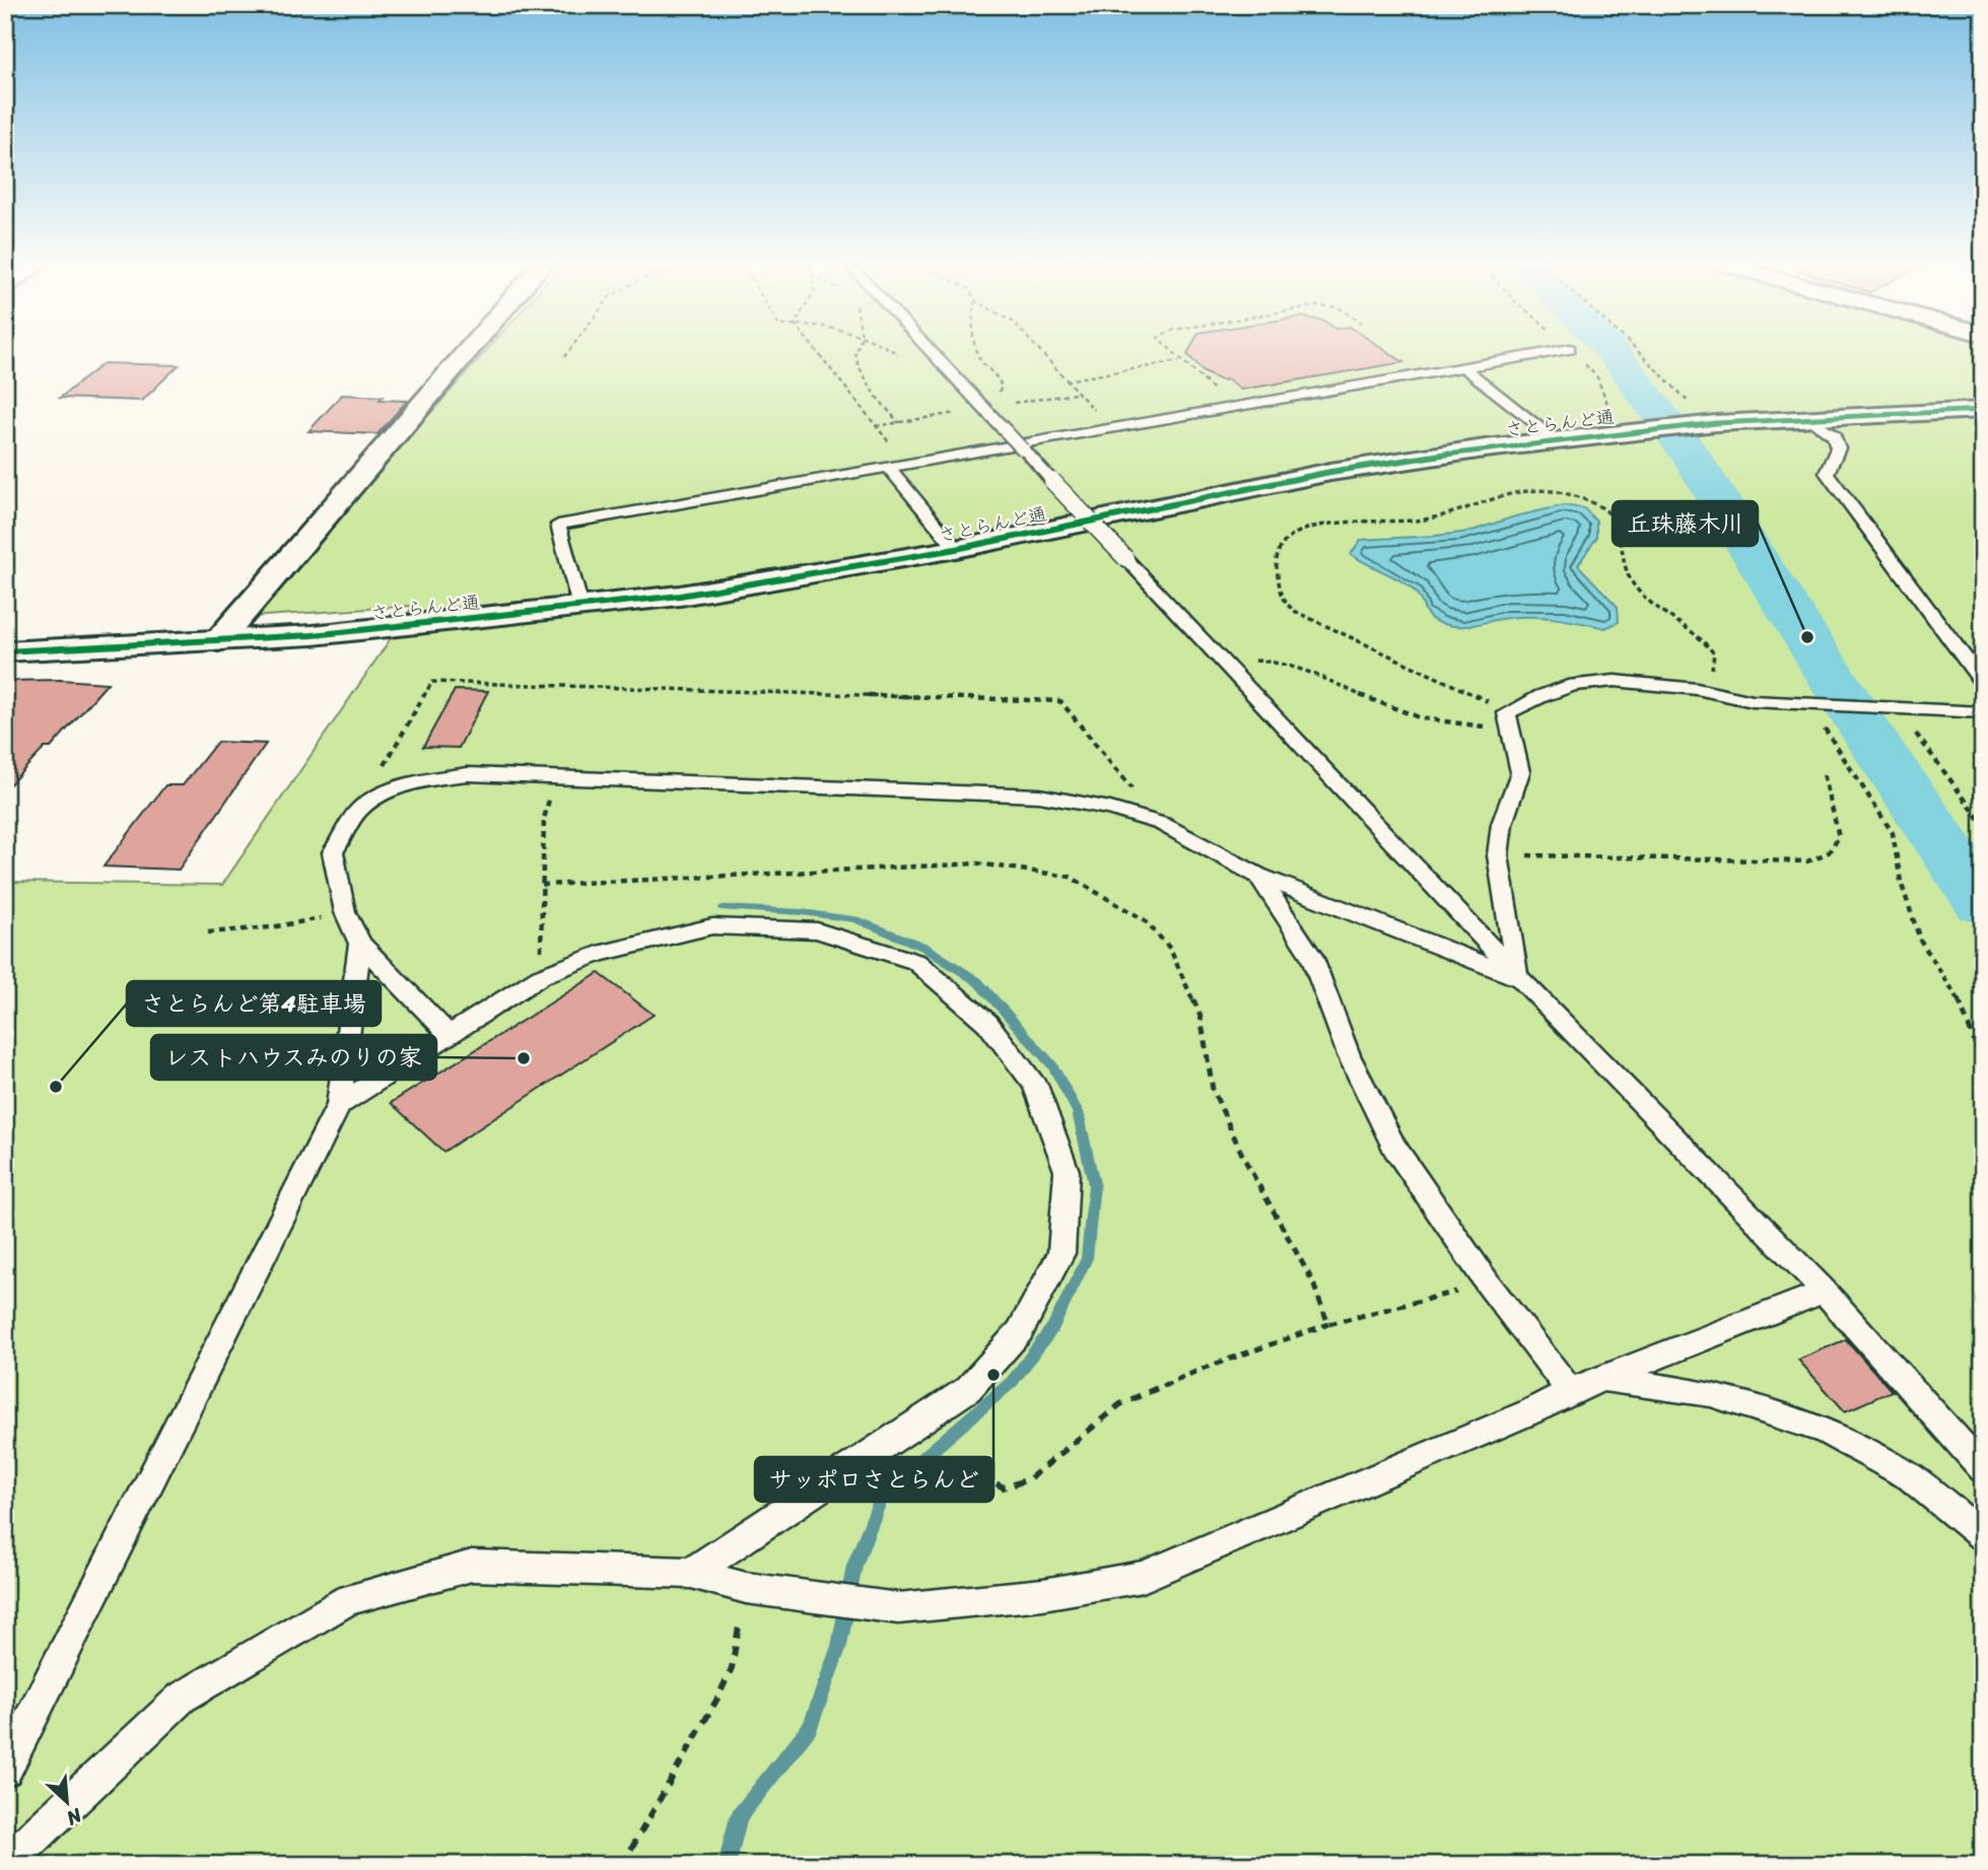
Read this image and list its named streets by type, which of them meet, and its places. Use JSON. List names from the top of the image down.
{
  "streets": {
    "street": ["さとらんど通"]
  },
  "places": [
    "丘珠藤木川",
    "レストハウスみのりの家",
    "さとらんど第4駐車場",
    "サッポロさとらんど"
  ],
  "north": "bottom right"
}
